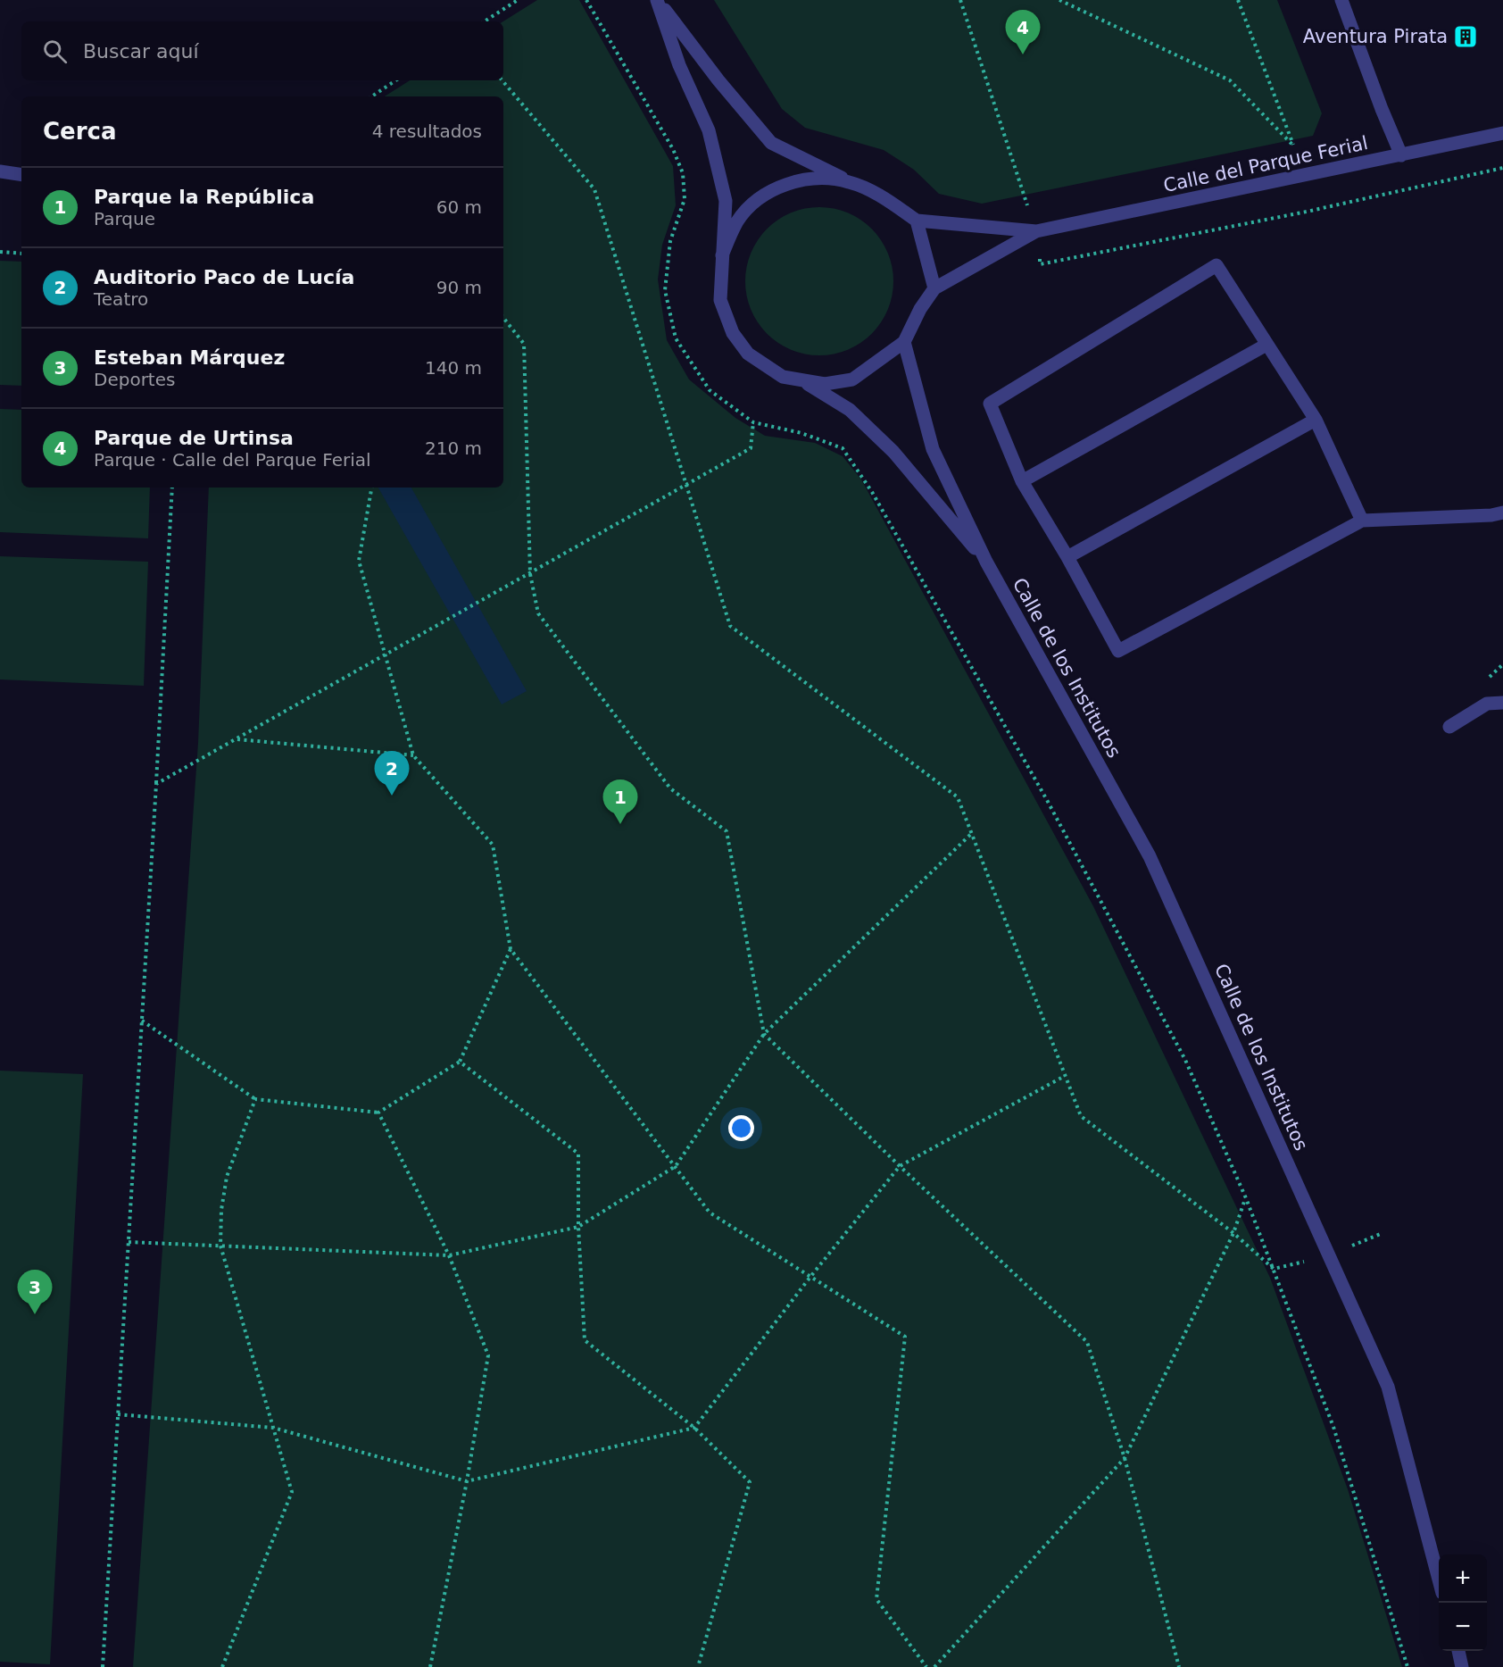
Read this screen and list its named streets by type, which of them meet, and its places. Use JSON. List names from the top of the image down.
{
  "streets": {
    "street": ["Calle del Parque Ferial", "Calle de los Institutos"]
  },
  "places": {
    "building": ["Aventura Pirata"]
  },
  "page": {
    "pins": [
      "4",
      "2",
      "1",
      "3"
    ],
    "search": "Buscar aquí",
    "heading": ["Cerca", "4 resultados"],
    "list": [
      {
        "mark": "1",
        "name": "Parque la República",
        "note": "Parque",
        "value": "60 m"
      },
      {
        "mark": "2",
        "name": "Auditorio Paco de Lucía",
        "note": "Teatro",
        "value": "90 m"
      },
      {
        "mark": "3",
        "name": "Esteban Márquez",
        "note": "Deportes",
        "value": "140 m"
      },
      {
        "mark": "4",
        "name": "Parque de Urtinsa",
        "note": "Parque · Calle del Parque Ferial",
        "value": "210 m"
      }
    ],
    "map_buttons": ["+", "−"]
  }
}
